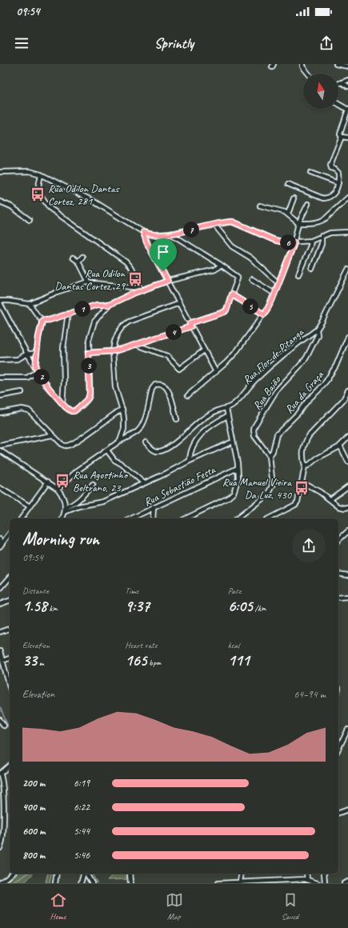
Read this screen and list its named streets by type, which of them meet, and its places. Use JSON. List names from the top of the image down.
{
  "streets": {
    "street": [
      "Rua Flor-de-Pitanga",
      "Rua da Graça",
      "Rua Baião",
      "Rua Sebastião Festa"
    ]
  },
  "crossings": [
    ["Rua Flor-de-Pitanga", "Rua Baião"],
    ["Rua da Graça", "Rua Baião"]
  ],
  "places": {
    "bus stop": [
      "Rua Odilon Dantas Cortez, 281",
      "Rua Odilon Dantas Cortez, 29",
      "Rua Agostinho Beltrano, 23",
      "Rua Manuel Vieira Da Luz, 430"
    ]
  },
  "north": "top",
  "page": {
    "status": "09:54",
    "header": "Sprintly",
    "pins": [
      "7",
      "6",
      "5",
      "1",
      "4",
      "3",
      "2"
    ],
    "heading": ["Morning run", "09:54"],
    "stats": [
      ["Distance", "1.58 km"],
      ["Time", "9:37"],
      ["Pace", "6:05 /km"],
      ["Elevation", "33 m"],
      ["Heart rate", "165 bpm"],
      ["kcal", "111"]
    ],
    "chart": ["Elevation", "64–94 m"],
    "list": [
      {
        "name": "200 m",
        "note": "6:19"
      },
      {
        "name": "400 m",
        "note": "6:22"
      },
      {
        "name": "600 m",
        "note": "5:44"
      },
      {
        "name": "800 m",
        "note": "5:46"
      }
    ],
    "tabs": ["Home", "Map", "Saved"]
  }
}
